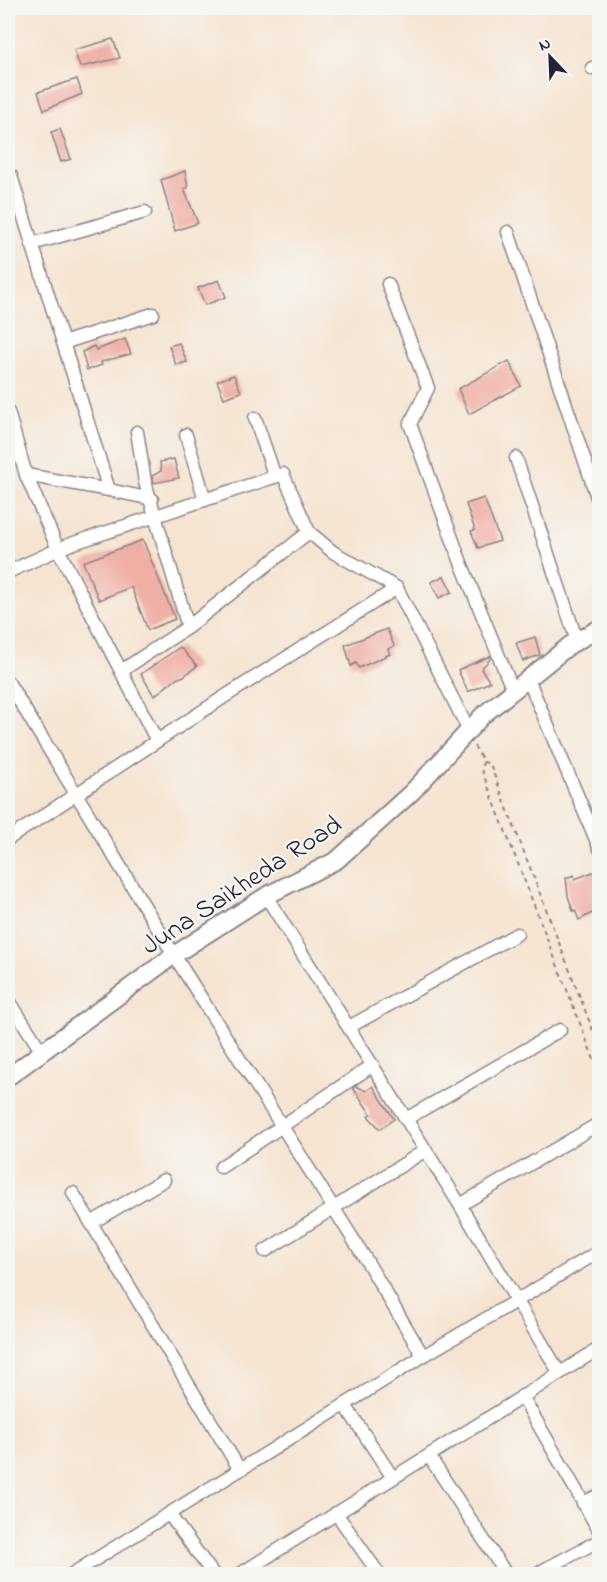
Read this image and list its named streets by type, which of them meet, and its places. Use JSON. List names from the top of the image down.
{
  "streets": {
    "main road": ["Juna Saikheda Road"]
  },
  "north": "top left"
}
